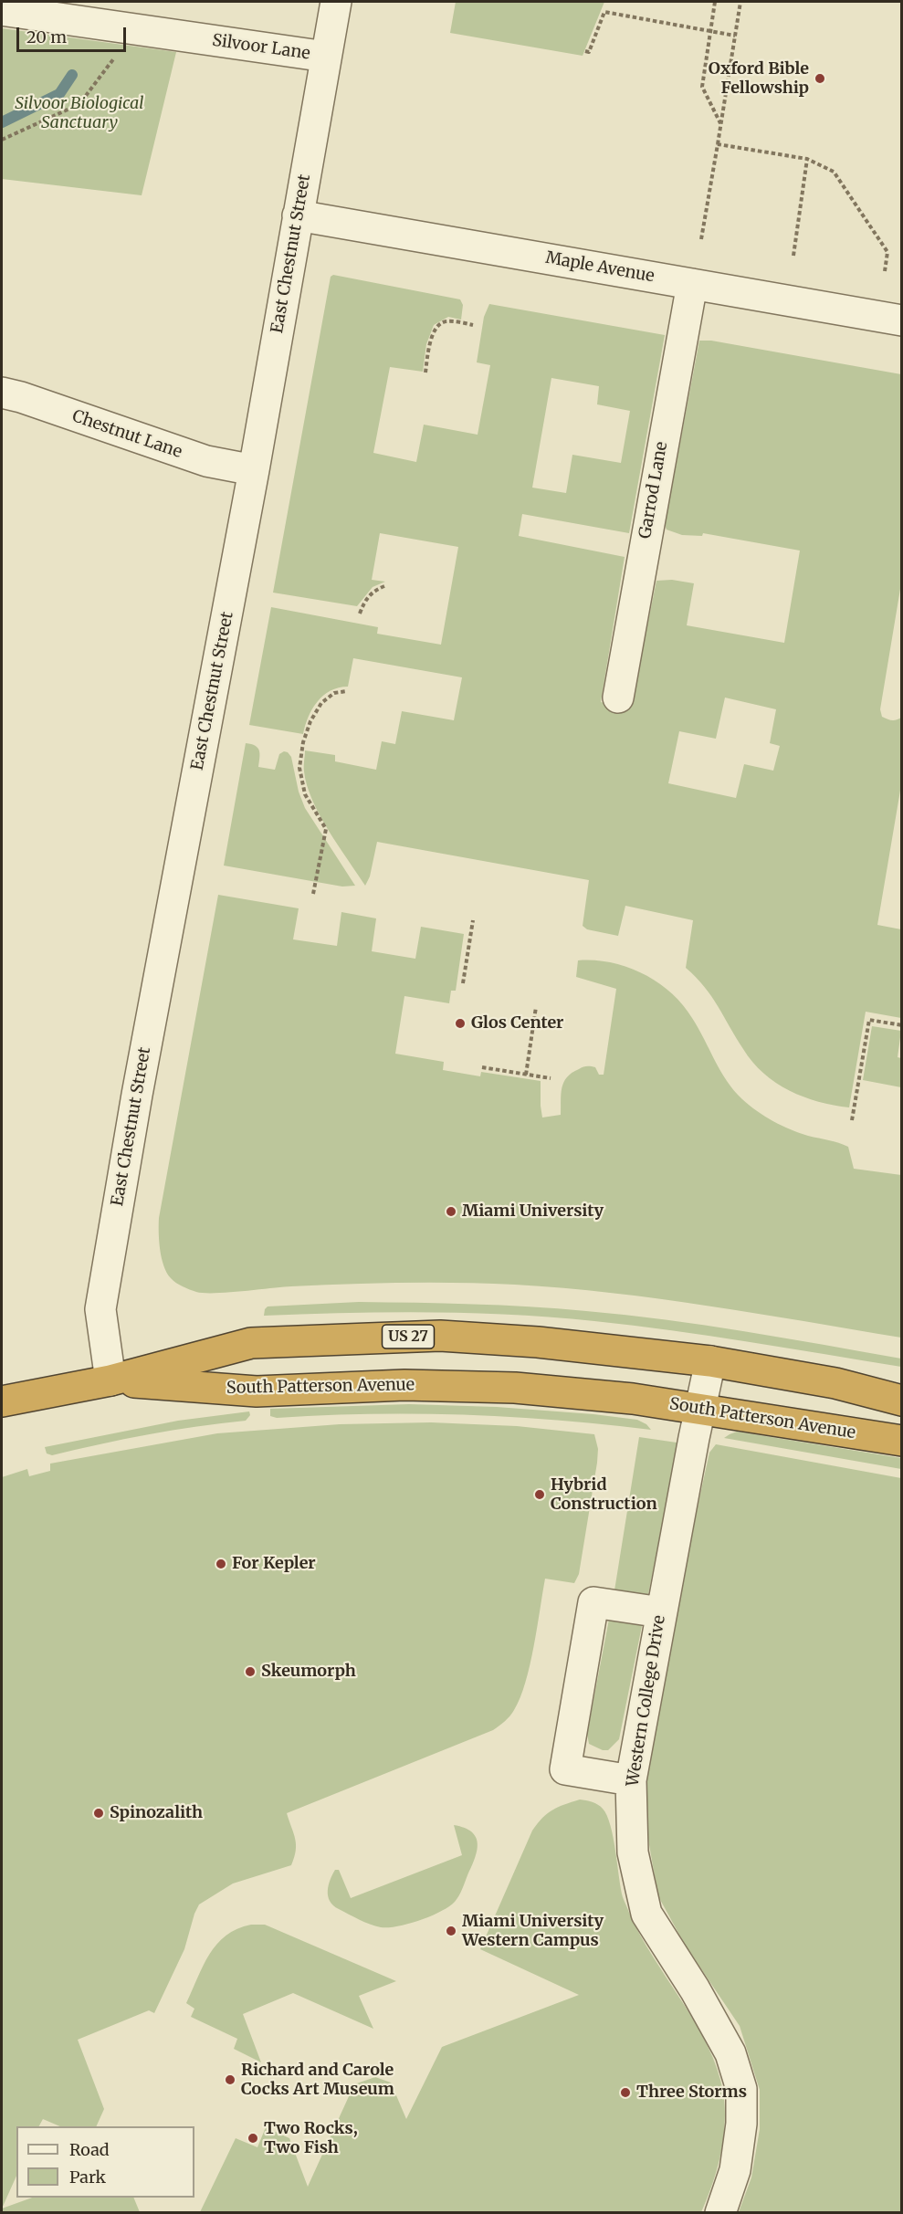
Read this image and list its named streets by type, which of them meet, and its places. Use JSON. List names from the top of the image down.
{
  "streets": {
    "highway": ["US 27", "South Patterson Avenue"],
    "street": [
      "Silvoor Lane",
      "East Chestnut Street",
      "Maple Avenue",
      "Chestnut Lane",
      "Garrod Lane",
      "Western College Drive"
    ]
  },
  "crossings": [
    ["Silvoor Lane", "East Chestnut Street"],
    ["East Chestnut Street", "Maple Avenue"],
    ["East Chestnut Street", "Chestnut Lane"],
    ["East Chestnut Street", "US 27"],
    ["East Chestnut Street", "South Patterson Avenue"],
    ["Maple Avenue", "Garrod Lane"],
    ["US 27", "South Patterson Avenue"],
    ["US 27", "Western College Drive"],
    ["South Patterson Avenue", "Western College Drive"]
  ],
  "parks": ["Silvoor Biological Sanctuary"],
  "places": [
    "Oxford Bible Fellowship",
    "Glos Center",
    "Miami University",
    "Hybrid Construction",
    "For Kepler",
    "Skeumorph",
    "Spinozalith",
    "Miami University Western Campus",
    "Richard and Carole Cocks Art Museum",
    "Three Storms",
    "Two Rocks, Two Fish"
  ],
  "legend": ["Road", "Park"],
  "scale_bar": "20 m"
}
